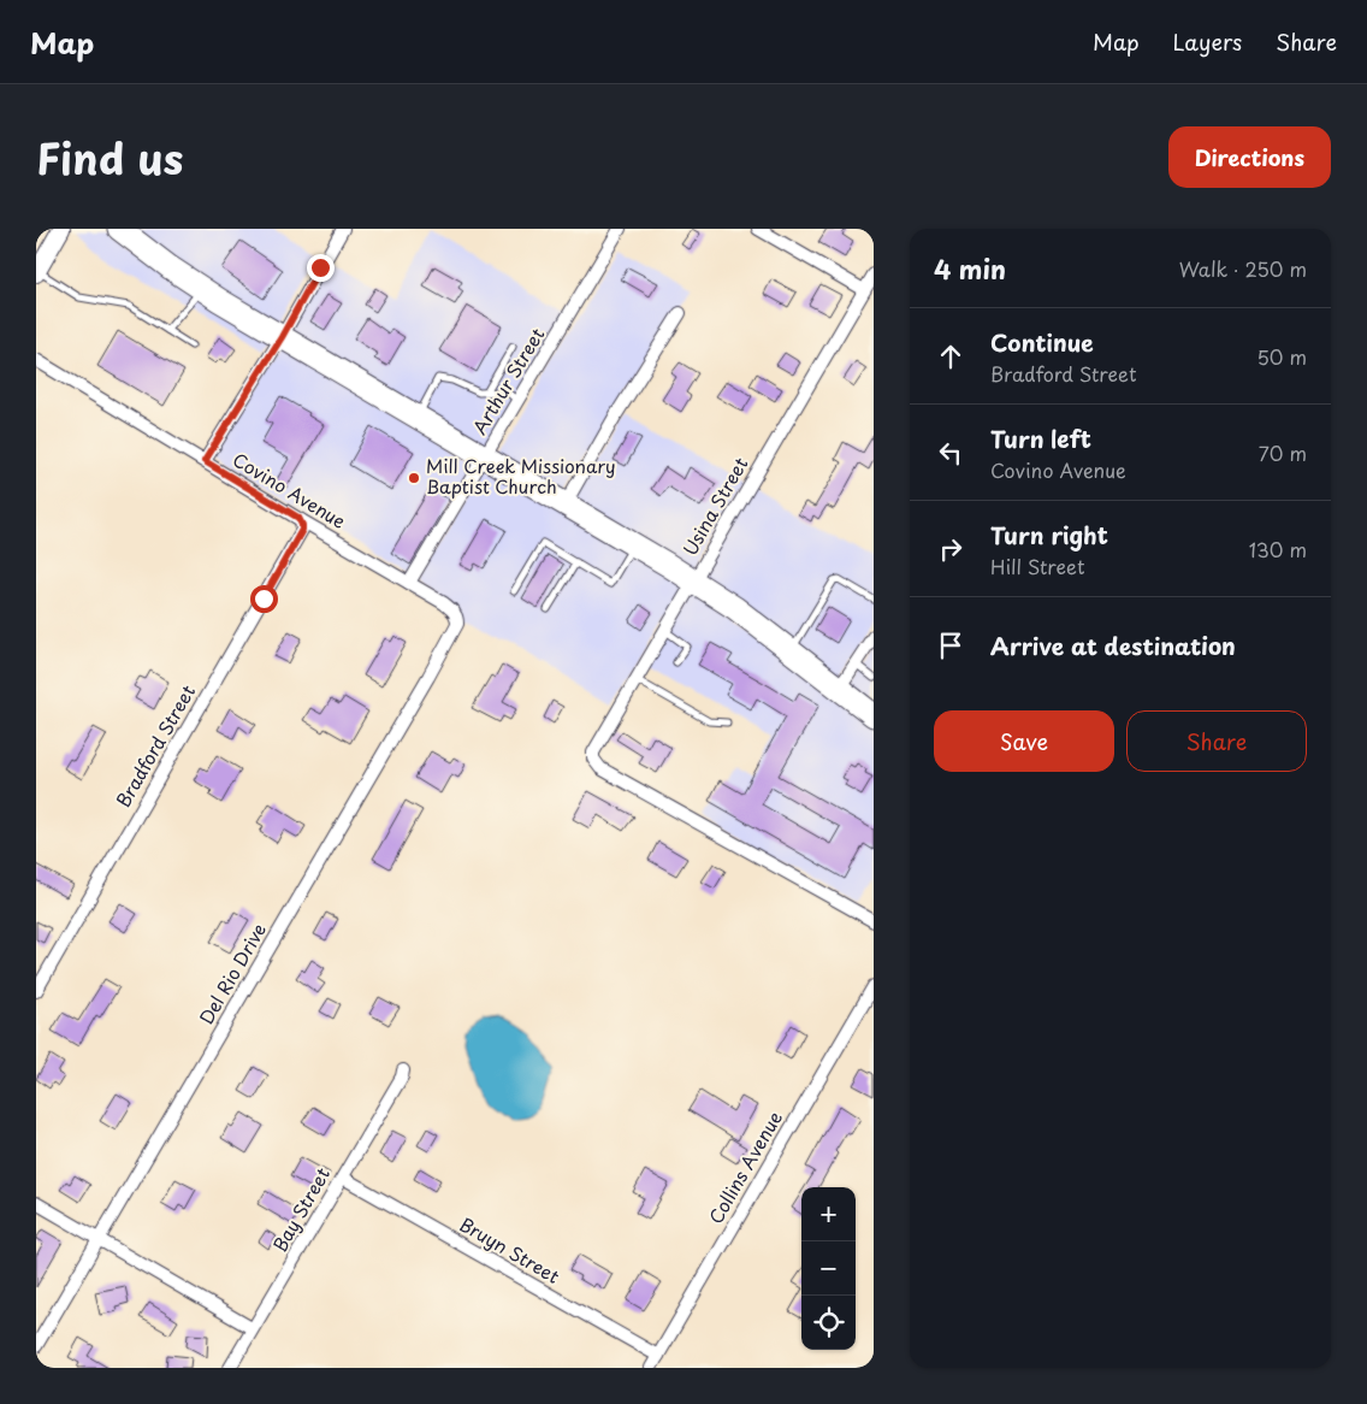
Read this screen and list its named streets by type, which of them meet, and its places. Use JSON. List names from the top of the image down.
{
  "streets": {
    "street": [
      "Arthur Street",
      "Covino Avenue",
      "Usina Street",
      "Bradford Street",
      "Del Rio Drive",
      "Collins Avenue",
      "Bay Street",
      "Bruyn Street"
    ]
  },
  "crossings": [
    ["Arthur Street", "Covino Avenue"],
    ["Covino Avenue", "Bradford Street"],
    ["Covino Avenue", "Del Rio Drive"],
    ["Collins Avenue", "Bruyn Street"],
    ["Bay Street", "Bruyn Street"]
  ],
  "places": ["Mill Creek Missionary Baptist Church"],
  "page": {
    "header": "Map",
    "nav": ["Map", "Layers", "Share"],
    "title": "Find us",
    "buttons": [
      "Directions",
      ["Save", "Share"]
    ],
    "heading": ["4 min", "Walk · 250 m"],
    "list": [
      ["Continue", "Bradford Street", "50 m"],
      ["Turn left", "Covino Avenue", "70 m"],
      ["Turn right", "Hill Street", "130 m"],
      "Arrive at destination"
    ],
    "map_buttons": ["+", "−"]
  }
}
